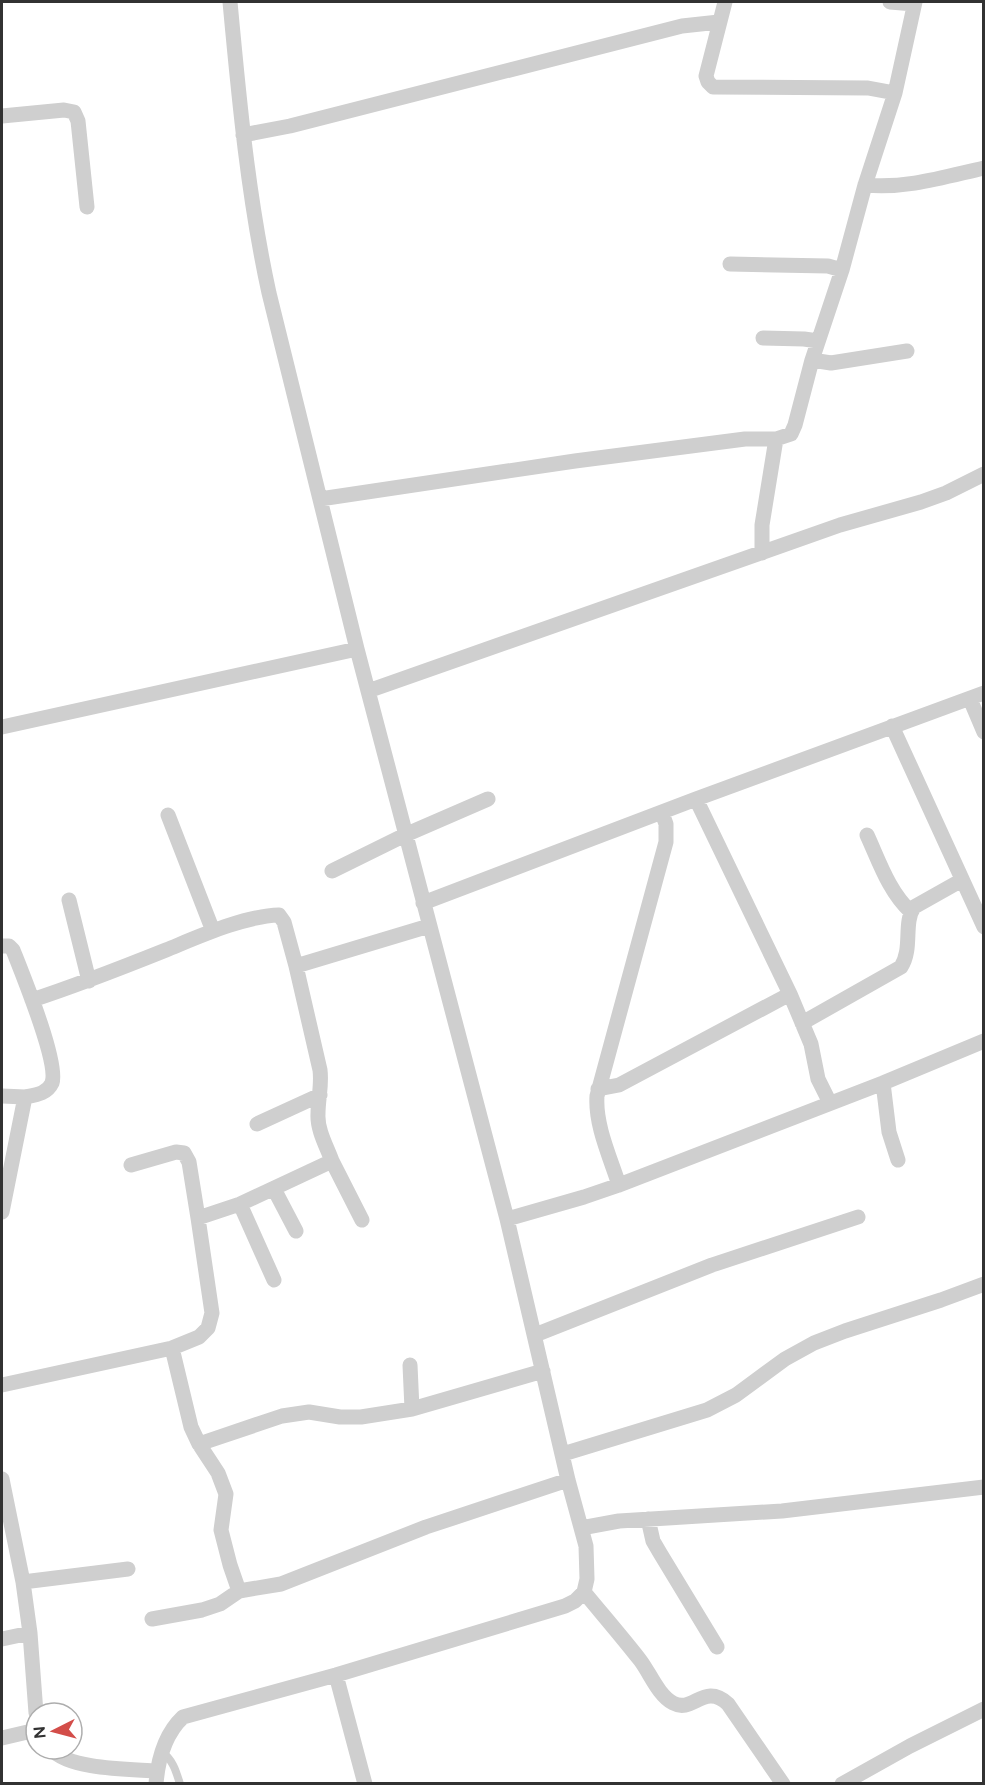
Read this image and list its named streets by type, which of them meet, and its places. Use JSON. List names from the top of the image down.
{
  "north": "left"
}
